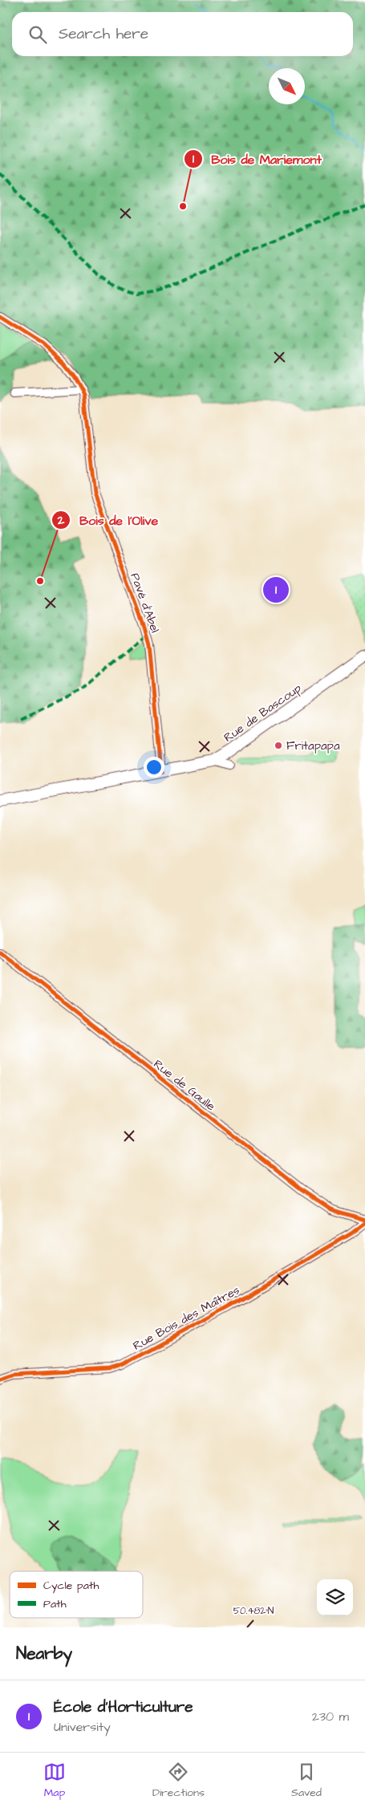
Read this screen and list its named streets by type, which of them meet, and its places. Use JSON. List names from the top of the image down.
{
  "streets": {
    "main road": ["Rue de Bascoup"],
    "street": ["Pavé d'Abel", "Rue de Gaulle", "Rue Bois des Maîtres"]
  },
  "crossings": [
    ["Pavé d'Abel", "Rue de Bascoup"]
  ],
  "places": ["Bois de Mariemont", "Bois de l'Olive", "Fritapapa"],
  "legend": ["Cycle path", "Path"],
  "north": "bottom right",
  "page": {
    "search": "Search here",
    "pins": "1",
    "heading": "Nearby",
    "list": [
      {
        "mark": "1",
        "name": "École d'Horticulture",
        "note": "University",
        "value": "230 m"
      }
    ],
    "nav": ["Map", "Directions", "Saved"]
  },
  "coordinates": ["50.482°N"]
}
